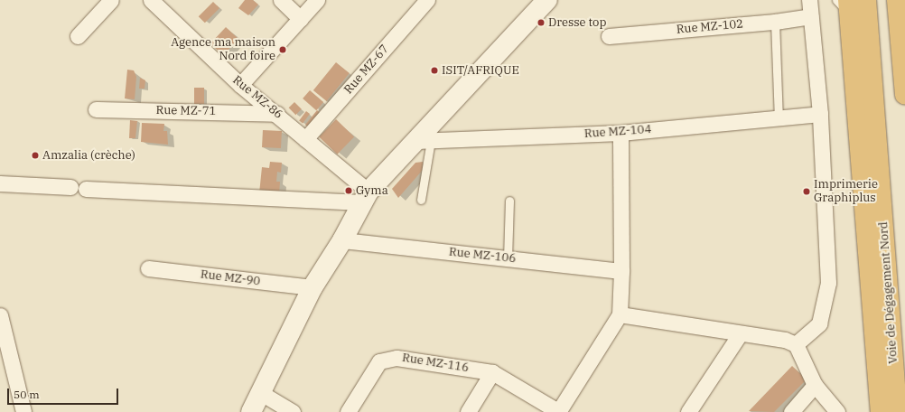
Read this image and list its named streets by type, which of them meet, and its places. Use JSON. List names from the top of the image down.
{
  "streets": {
    "highway": ["Voie de Dégagement Nord"],
    "street": [
      "Rue MZ-102",
      "Rue MZ-67",
      "Rue MZ-86",
      "Rue MZ-71",
      "Rue MZ-104",
      "Rue MZ-106",
      "Rue MZ-90",
      "Rue MZ-116"
    ]
  },
  "crossings": [
    ["Rue MZ-67", "Rue MZ-86"],
    ["Rue MZ-86", "Rue MZ-71"]
  ],
  "places": [
    "Dresse top",
    "Agence ma maison Nord foire",
    "ISIT/AFRIQUE",
    "Amzalia (crèche)",
    "Gyma",
    "Imprimerie Graphiplus"
  ],
  "scale_bar": "50 m"
}
